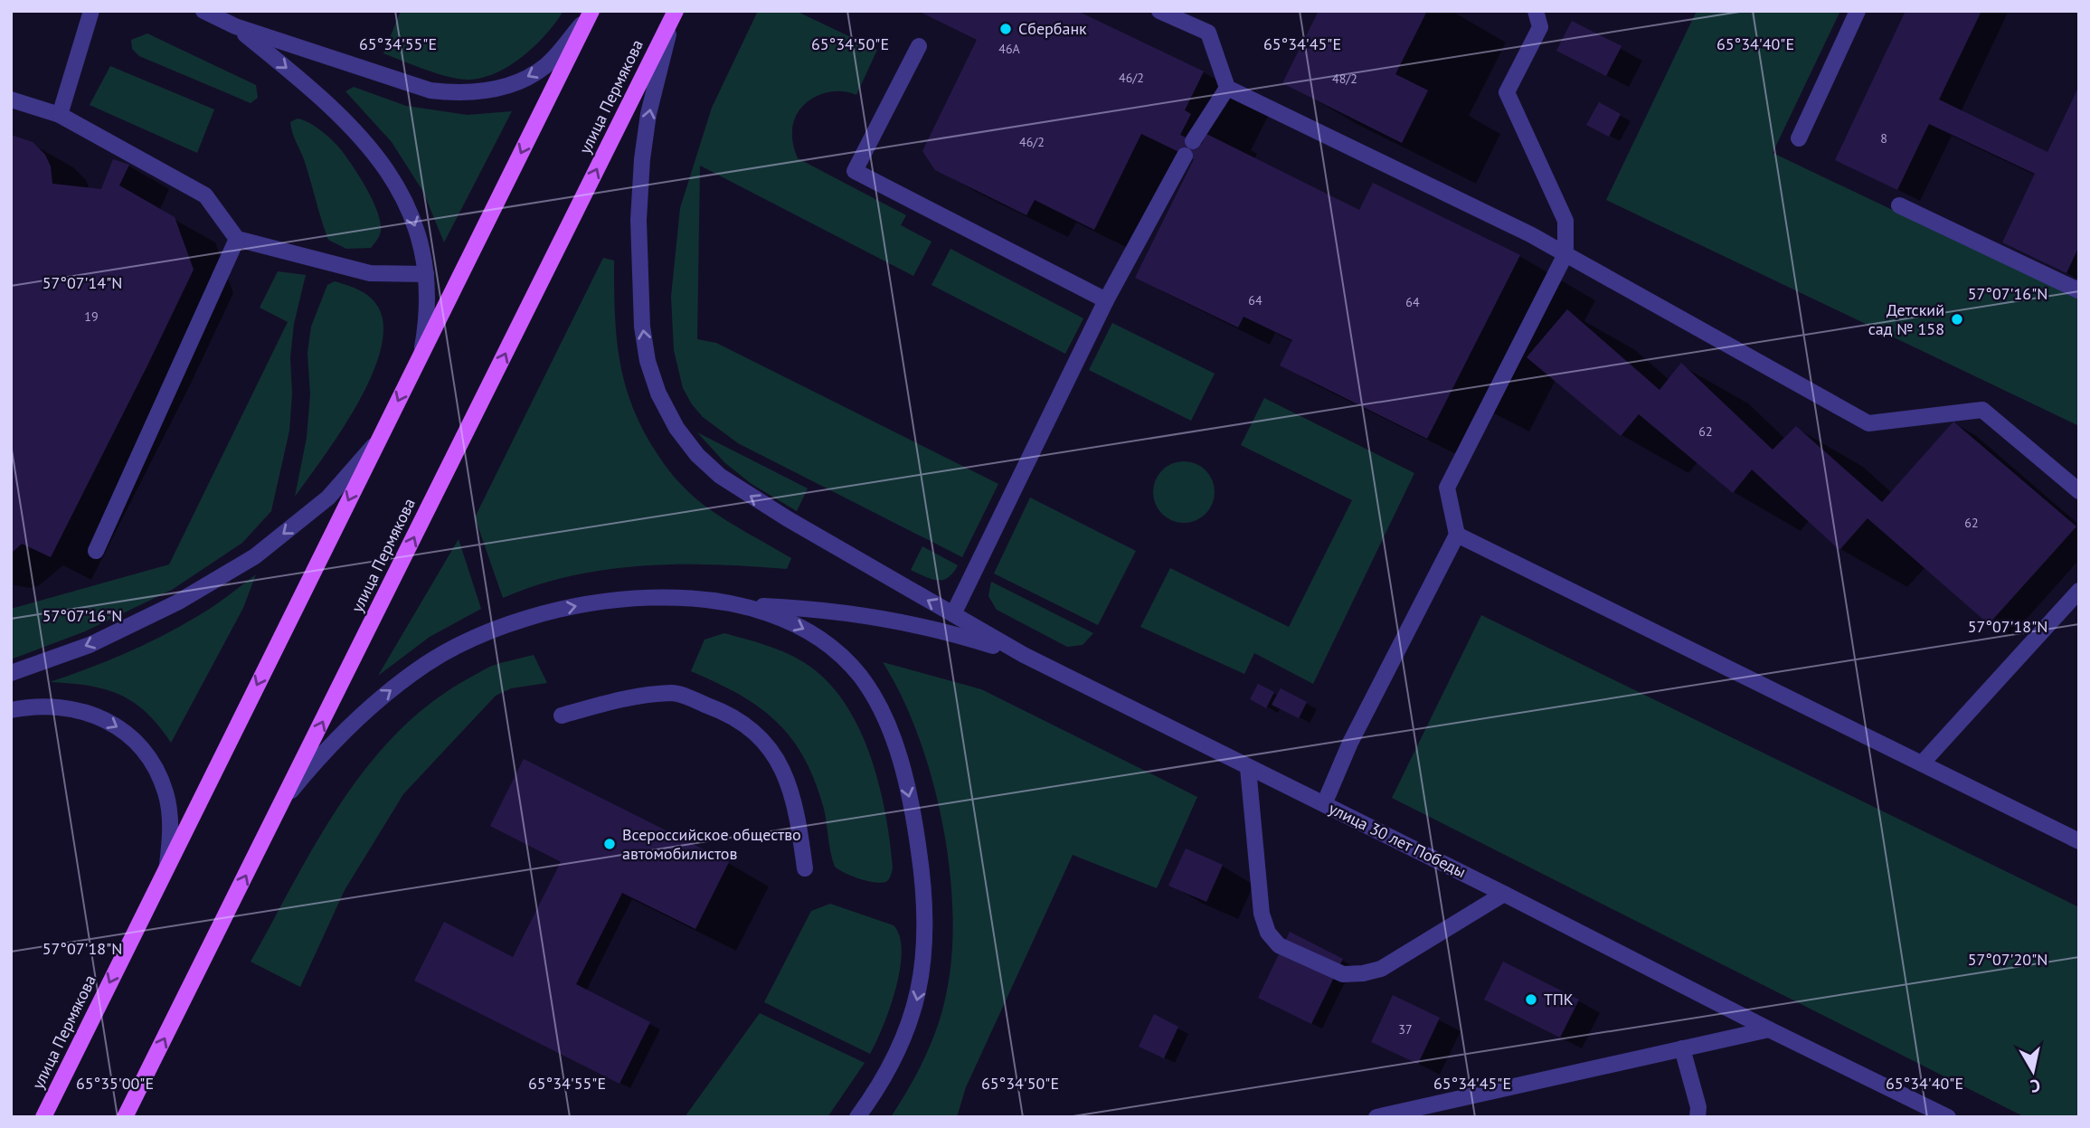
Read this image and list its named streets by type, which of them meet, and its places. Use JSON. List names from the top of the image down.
{
  "streets": {
    "main road": ["улица Пермякова"],
    "street": ["улица 30 лет Победы"]
  },
  "places": [
    "Сбербанк",
    "Детский сад № 158",
    "Всероссийское общество автомобилистов",
    "ТПК"
  ],
  "house_numbers": [
    "46А",
    "46/2",
    "48/2",
    "8",
    "46/2",
    "64",
    "64",
    "19",
    "62",
    "62",
    "37"
  ],
  "north": "bottom",
  "coordinates": [
    "65°34'55\"E",
    "65°34'50\"E",
    "65°34'45\"E",
    "65°34'40\"E",
    "57°07'14\"N",
    "57°07'16\"N",
    "57°07'18\"N",
    "57°07'20\"N",
    "65°35'00\"E"
  ]
}
